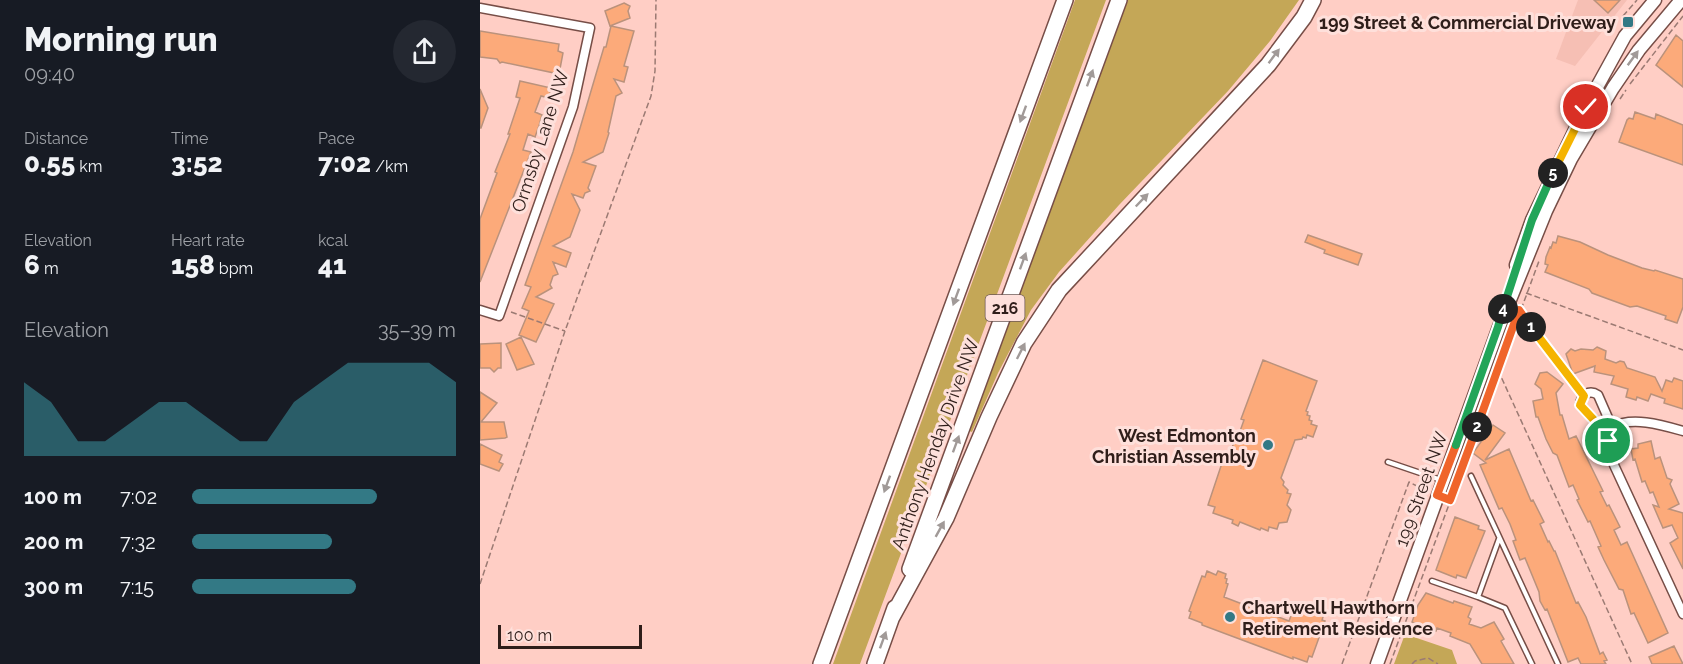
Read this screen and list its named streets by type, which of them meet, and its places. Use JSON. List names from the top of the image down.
{
  "streets": {
    "highway": ["216", "Anthony Henday Drive NW"],
    "main road": ["199 Street NW"],
    "street": ["Ormsby Lane NW"]
  },
  "places": {
    "transit": ["199 Street & Commercial Driveway"],
    "other": ["West Edmonton Christian Assembly", "Chartwell Hawthorn Retirement Residence"]
  },
  "scale_bar": "100 m",
  "page": {
    "heading": ["Morning run", "09:40"],
    "stats": [
      ["Distance", "0.55 km"],
      ["Time", "3:52"],
      ["Pace", "7:02 /km"],
      ["Elevation", "6 m"],
      ["Heart rate", "158 bpm"],
      ["kcal", "41"]
    ],
    "pins": [
      "5",
      "4",
      "1",
      "2"
    ],
    "chart": ["Elevation", "35–39 m"],
    "list": [
      {
        "name": "100 m",
        "note": "7:02"
      },
      {
        "name": "200 m",
        "note": "7:32"
      },
      {
        "name": "300 m",
        "note": "7:15"
      }
    ],
    "scale": "100 m"
  }
}
